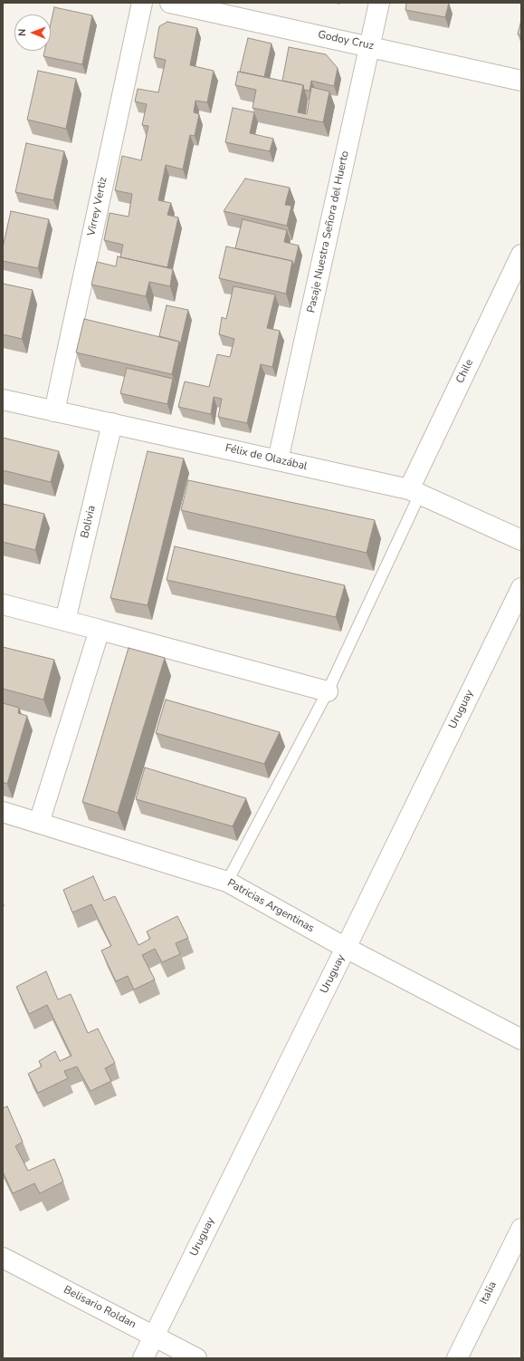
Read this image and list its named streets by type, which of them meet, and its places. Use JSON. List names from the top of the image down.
{
  "streets": {
    "street": [
      "Godoy Cruz",
      "Virrey Vertiz",
      "Pasaje Nuestra Señora del Huerto",
      "Chile",
      "Félix de Olazábal",
      "Bolivia",
      "Uruguay",
      "Patricias Argentinas",
      "Italia",
      "Belisario Roldan"
    ]
  },
  "crossings": [
    ["Godoy Cruz", "Pasaje Nuestra Señora del Huerto"],
    ["Virrey Vertiz", "Félix de Olazábal"],
    ["Pasaje Nuestra Señora del Huerto", "Félix de Olazábal"],
    ["Chile", "Félix de Olazábal"],
    ["Félix de Olazábal", "Bolivia"],
    ["Uruguay", "Patricias Argentinas"],
    ["Uruguay", "Belisario Roldan"]
  ],
  "north": "left"
}
